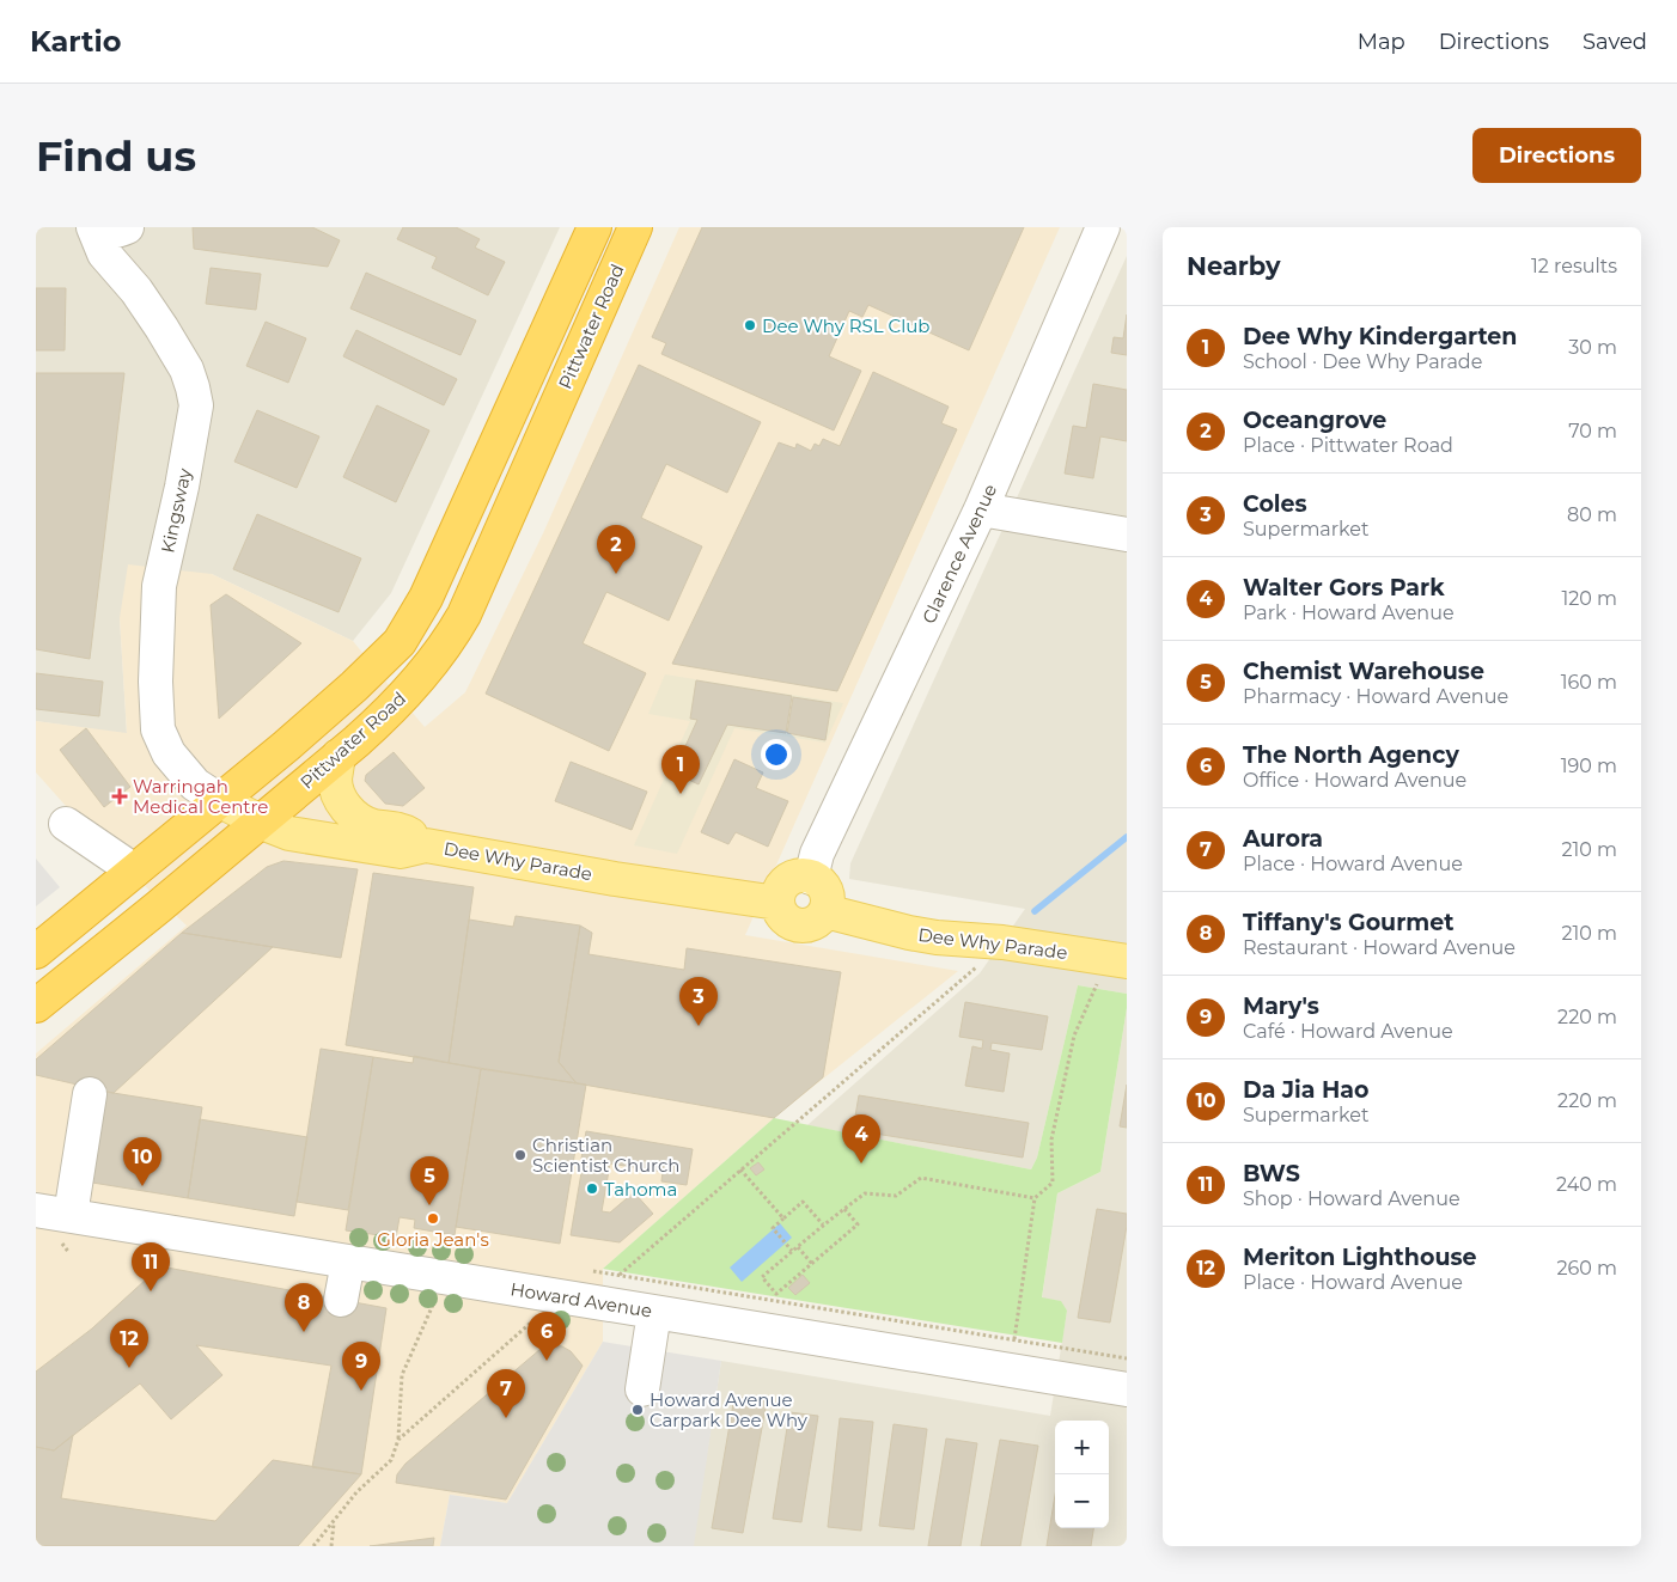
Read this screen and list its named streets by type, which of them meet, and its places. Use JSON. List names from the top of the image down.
{
  "streets": {
    "highway": ["Pittwater Road"],
    "main road": ["Dee Why Parade"],
    "street": ["Kingsway", "Clarence Avenue", "Howard Avenue"]
  },
  "crossings": [
    ["Pittwater Road", "Dee Why Parade"],
    ["Kingsway", "Dee Why Parade"],
    ["Clarence Avenue", "Dee Why Parade"]
  ],
  "places": {
    "other": [
      "Dee Why RSL Club",
      "Christian Scientist Church",
      "Tahoma",
      "Gloria Jean's",
      "Howard Avenue Carpark Dee Why"
    ],
    "health": ["Warringah Medical Centre"]
  },
  "page": {
    "header": "Kartio",
    "nav": ["Map", "Directions", "Saved"],
    "buttons": "Directions",
    "title": "Find us",
    "heading": ["Nearby", "12 results"],
    "list": [
      {
        "mark": "1",
        "name": "Dee Why Kindergarten",
        "note": "School · Dee Why Parade",
        "value": "30 m"
      },
      {
        "mark": "2",
        "name": "Oceangrove",
        "note": "Place · Pittwater Road",
        "value": "70 m"
      },
      {
        "mark": "3",
        "name": "Coles",
        "note": "Supermarket",
        "value": "80 m"
      },
      {
        "mark": "4",
        "name": "Walter Gors Park",
        "note": "Park · Howard Avenue",
        "value": "120 m"
      },
      {
        "mark": "5",
        "name": "Chemist Warehouse",
        "note": "Pharmacy · Howard Avenue",
        "value": "160 m"
      },
      {
        "mark": "6",
        "name": "The North Agency",
        "note": "Office · Howard Avenue",
        "value": "190 m"
      },
      {
        "mark": "7",
        "name": "Aurora",
        "note": "Place · Howard Avenue",
        "value": "210 m"
      },
      {
        "mark": "8",
        "name": "Tiffany's Gourmet",
        "note": "Restaurant · Howard Avenue",
        "value": "210 m"
      },
      {
        "mark": "9",
        "name": "Mary's",
        "note": "Café · Howard Avenue",
        "value": "220 m"
      },
      {
        "mark": "10",
        "name": "Da Jia Hao",
        "note": "Supermarket",
        "value": "220 m"
      },
      {
        "mark": "11",
        "name": "BWS",
        "note": "Shop · Howard Avenue",
        "value": "240 m"
      },
      {
        "mark": "12",
        "name": "Meriton Lighthouse",
        "note": "Place · Howard Avenue",
        "value": "260 m"
      }
    ],
    "pins": [
      "2",
      "1",
      "3",
      "4",
      "10",
      "5",
      "11",
      "8",
      "6",
      "12",
      "9",
      "7"
    ],
    "map_buttons": ["+", "−"]
  }
}
